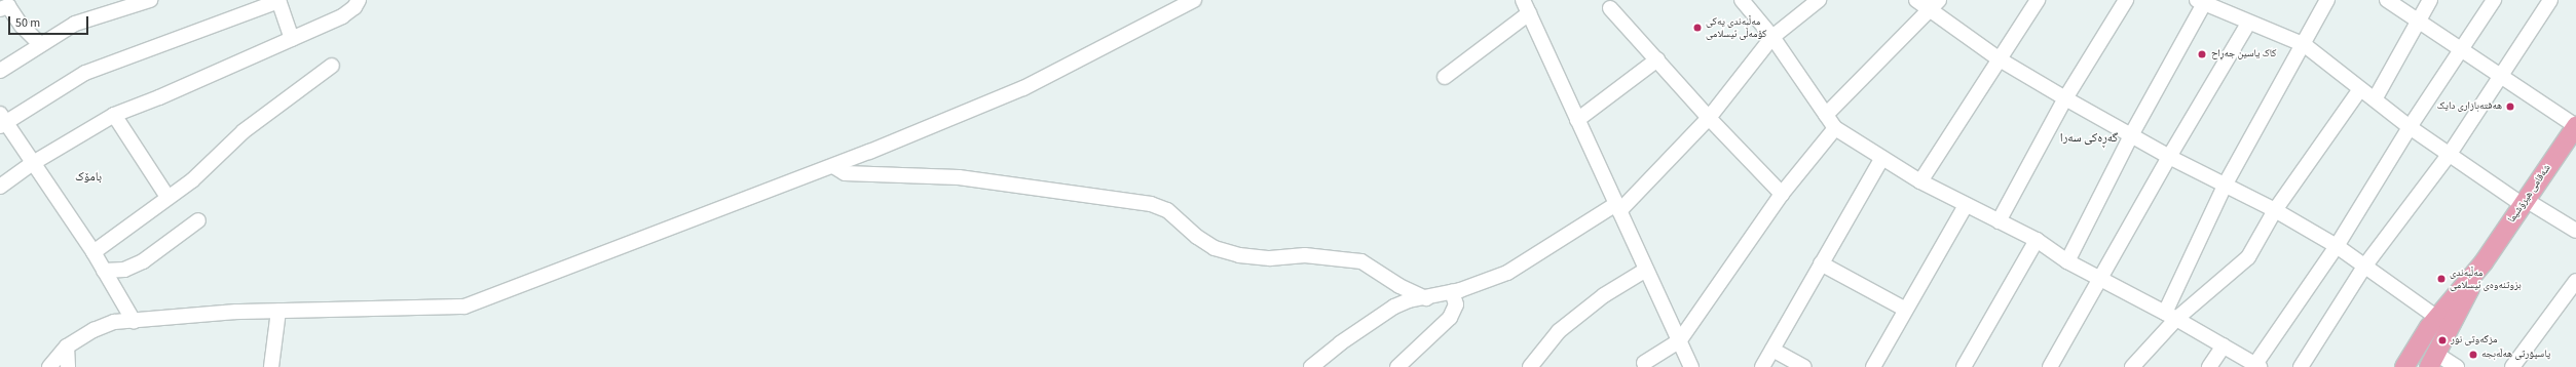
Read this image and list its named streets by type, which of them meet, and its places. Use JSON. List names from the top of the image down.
{
  "streets": {
    "main road": ["شەقامی هیرۆشیما"]
  },
  "districts": ["گەڕەکی سەرا", "بامۆک"],
  "places": [
    "مەڵبەندی یەکی کۆمەڵی ئیسلامی",
    "کاک یاسین جەڕاح",
    "هەفتەبازاری دایک",
    "مەڵبەندی بزوتنەوەی ئیسلامی",
    "مزگەوتی نور",
    "پاسپۆرتی هەڵەبجە"
  ],
  "scale_bar": "50 m"
}
